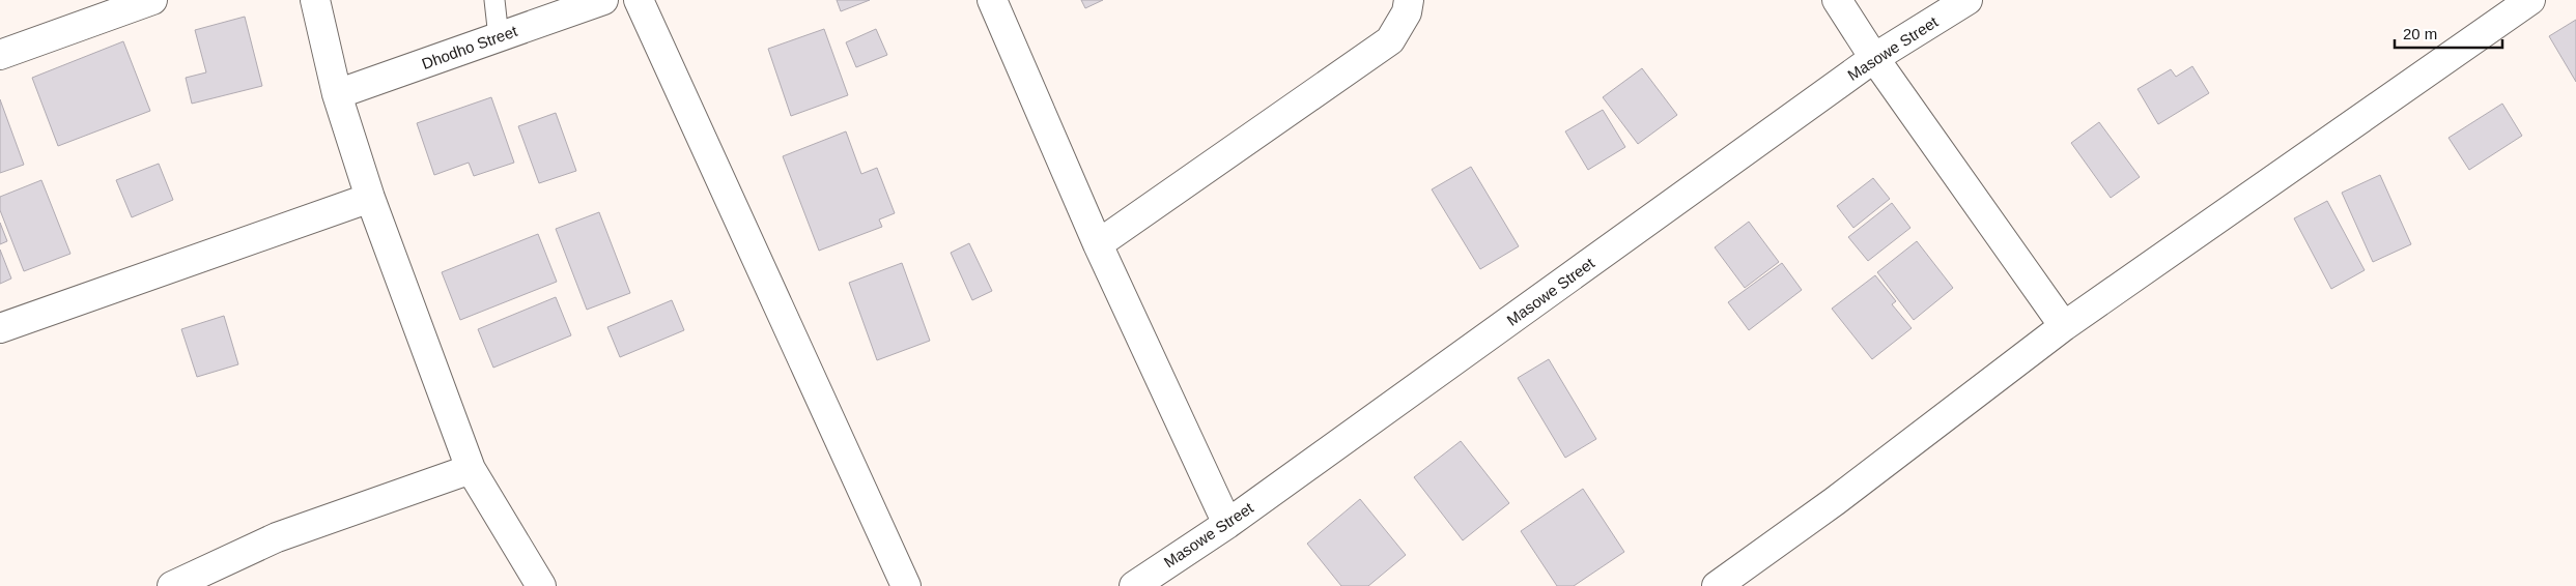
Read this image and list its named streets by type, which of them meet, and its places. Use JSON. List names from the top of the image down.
{
  "streets": {
    "street": ["Dhodho Street", "Masowe Street"]
  },
  "scale_bar": "20 m"
}
